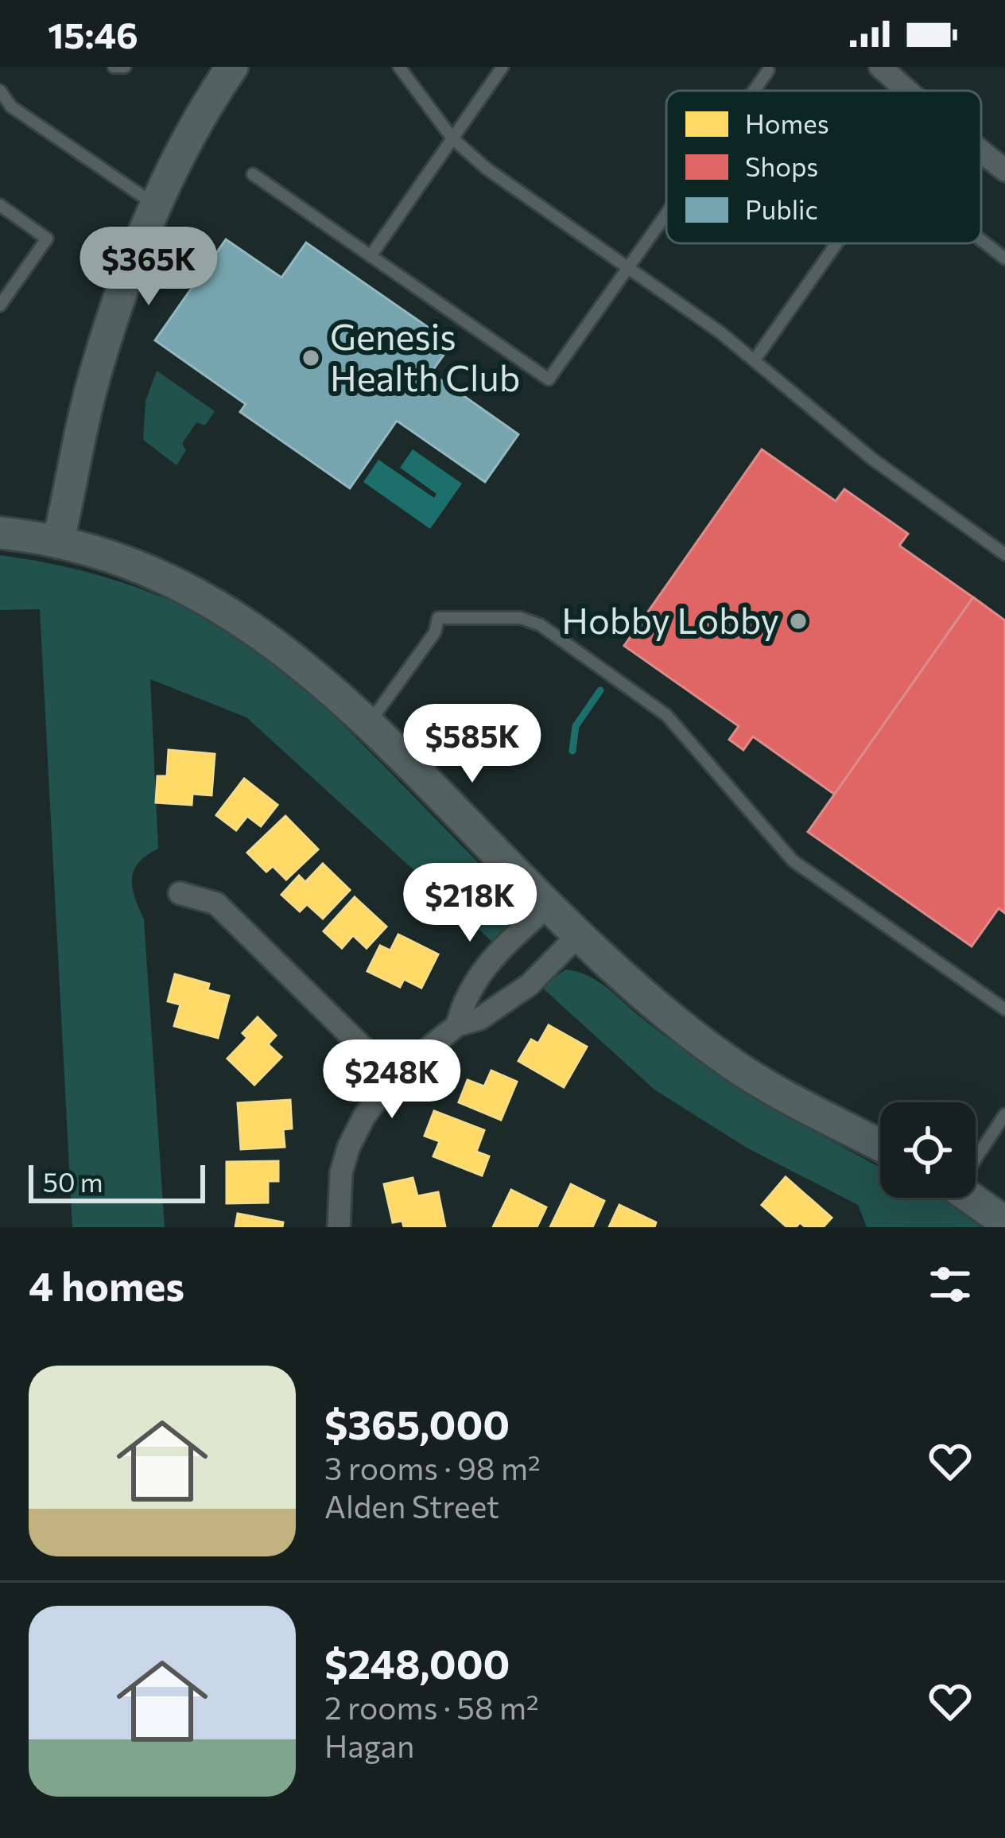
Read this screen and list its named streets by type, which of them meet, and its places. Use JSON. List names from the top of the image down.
{
  "places": ["Genesis Health Club", "Hobby Lobby"],
  "legend": ["Homes", "Shops", "Public"],
  "scale_bar": "50 m",
  "page": {
    "status": "15:46",
    "price": [
      "$365K",
      "$585K",
      "$218K",
      "$248K"
    ],
    "scale": "50 m",
    "heading": "4 homes",
    "list": [
      {
        "name": "$365,000",
        "note": "3 rooms · 98 m² · Alden Street"
      },
      {
        "name": "$248,000",
        "note": "2 rooms · 58 m² · Hagan"
      }
    ]
  }
}
